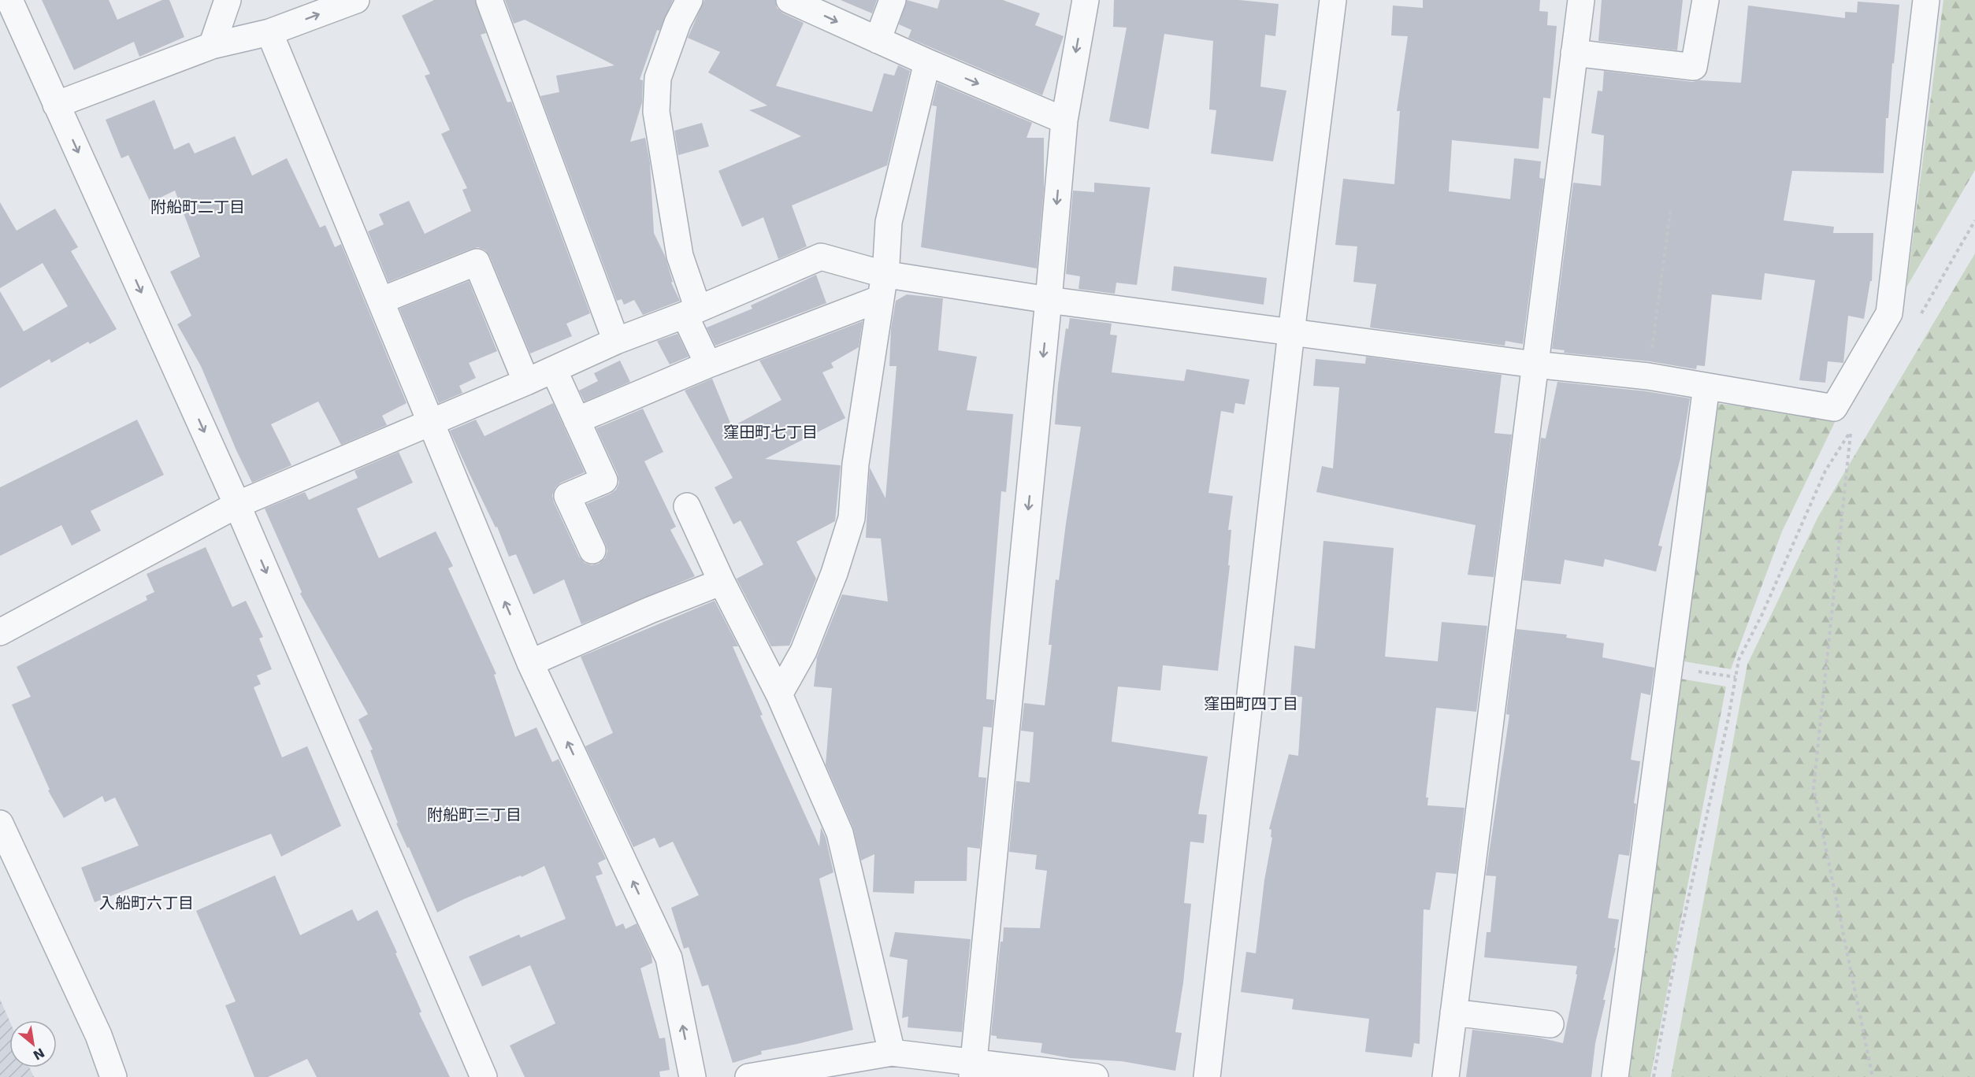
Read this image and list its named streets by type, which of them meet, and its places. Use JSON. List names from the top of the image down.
{
  "districts": [
    "附船町二丁目",
    "窪田町七丁目",
    "窪田町四丁目",
    "附船町三丁目",
    "入船町六丁目"
  ],
  "north": "bottom right"
}
